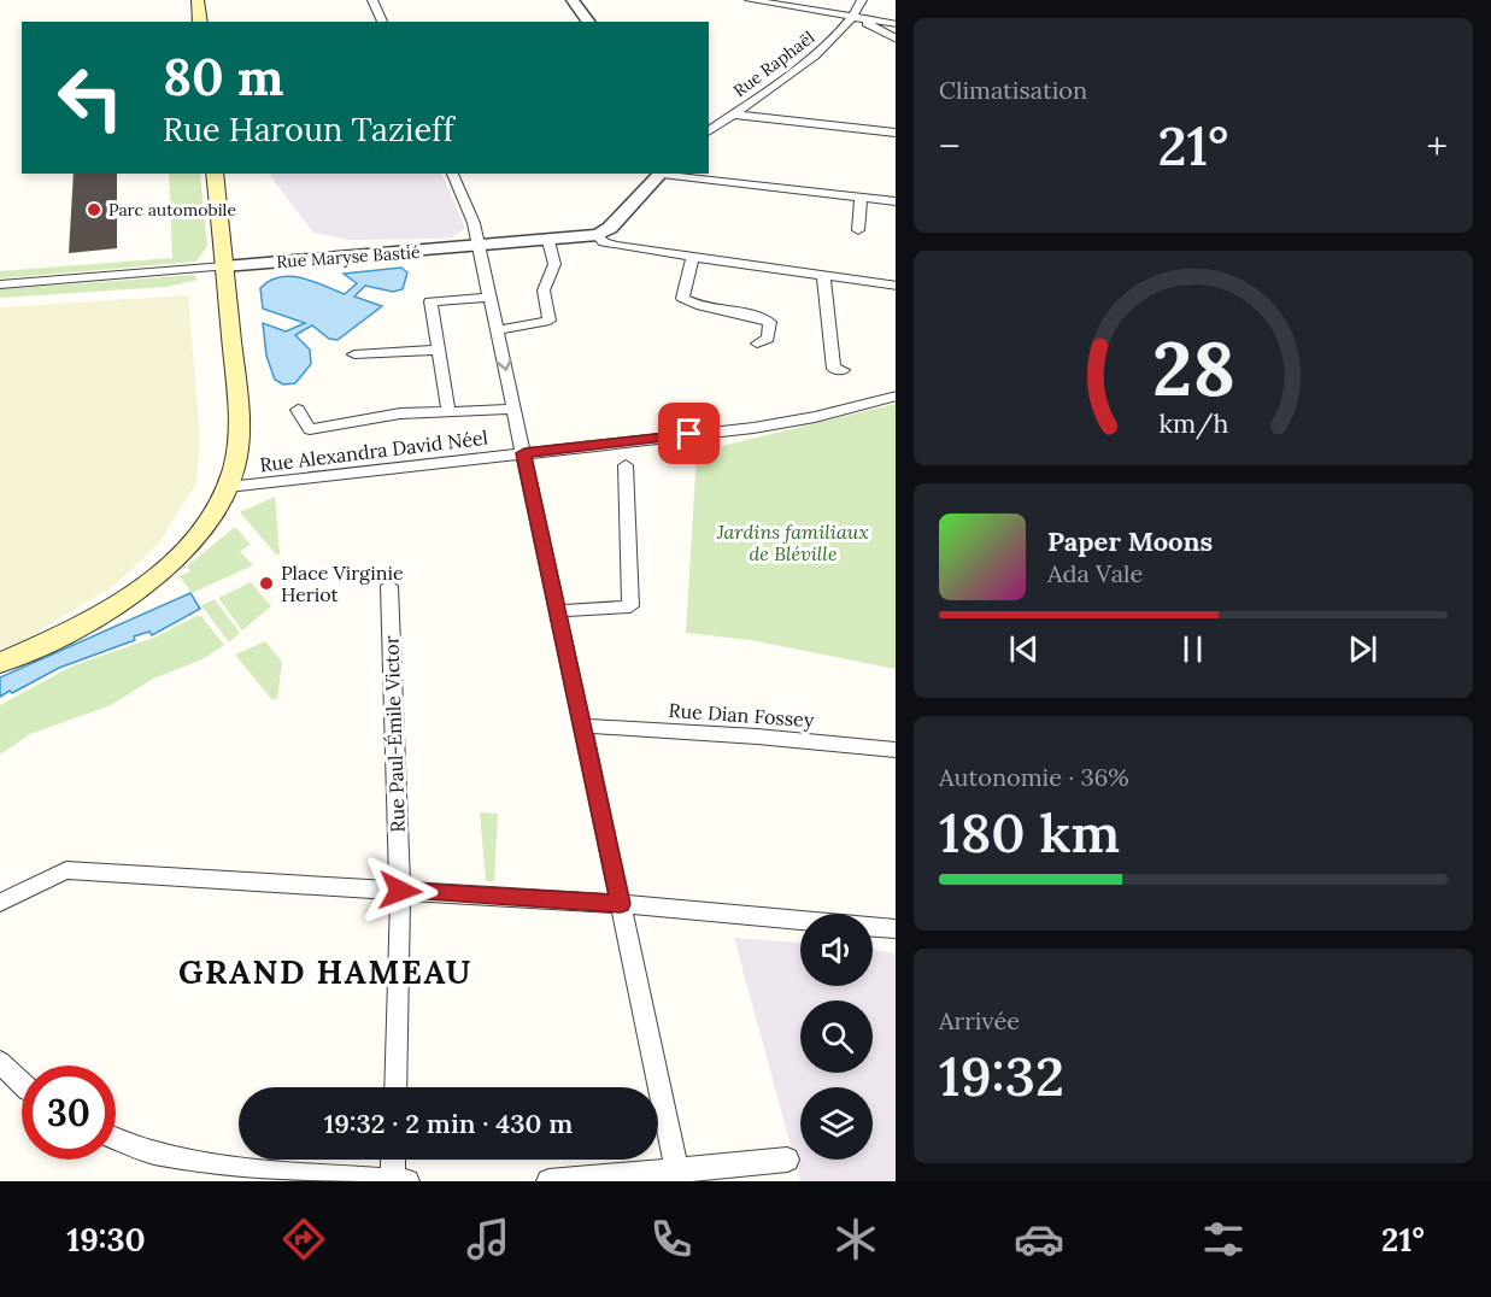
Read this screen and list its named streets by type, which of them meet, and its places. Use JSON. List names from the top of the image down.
{
  "streets": {
    "street": [
      "Rue Raphaël",
      "Rue Maryse Bastié",
      "Rue Alexandra David Néel",
      "Rue Dian Fossey",
      "Rue Paul-Émile Victor"
    ]
  },
  "districts": ["GRAND HAMEAU"],
  "parks": ["Jardins familiaux de Bléville"],
  "places": ["Parc automobile", "Place Virginie Heriot"],
  "page": {
    "tile": [
      "Climatisation",
      ["Autonomie · 36%", "180 km"],
      ["Arrivée", "19:32"]
    ],
    "turn": ["80 m", "Rue Haroun Tazieff"],
    "heat": ["−", "21°", "+"],
    "song": ["Paper Moons", "Ada Vale"],
    "limit": "30",
    "trip": "19:32 · 2 min · 430 m",
    "tabs": ["19:30", "21°"],
    "gauge": ["28", "km/h"]
  }
}
